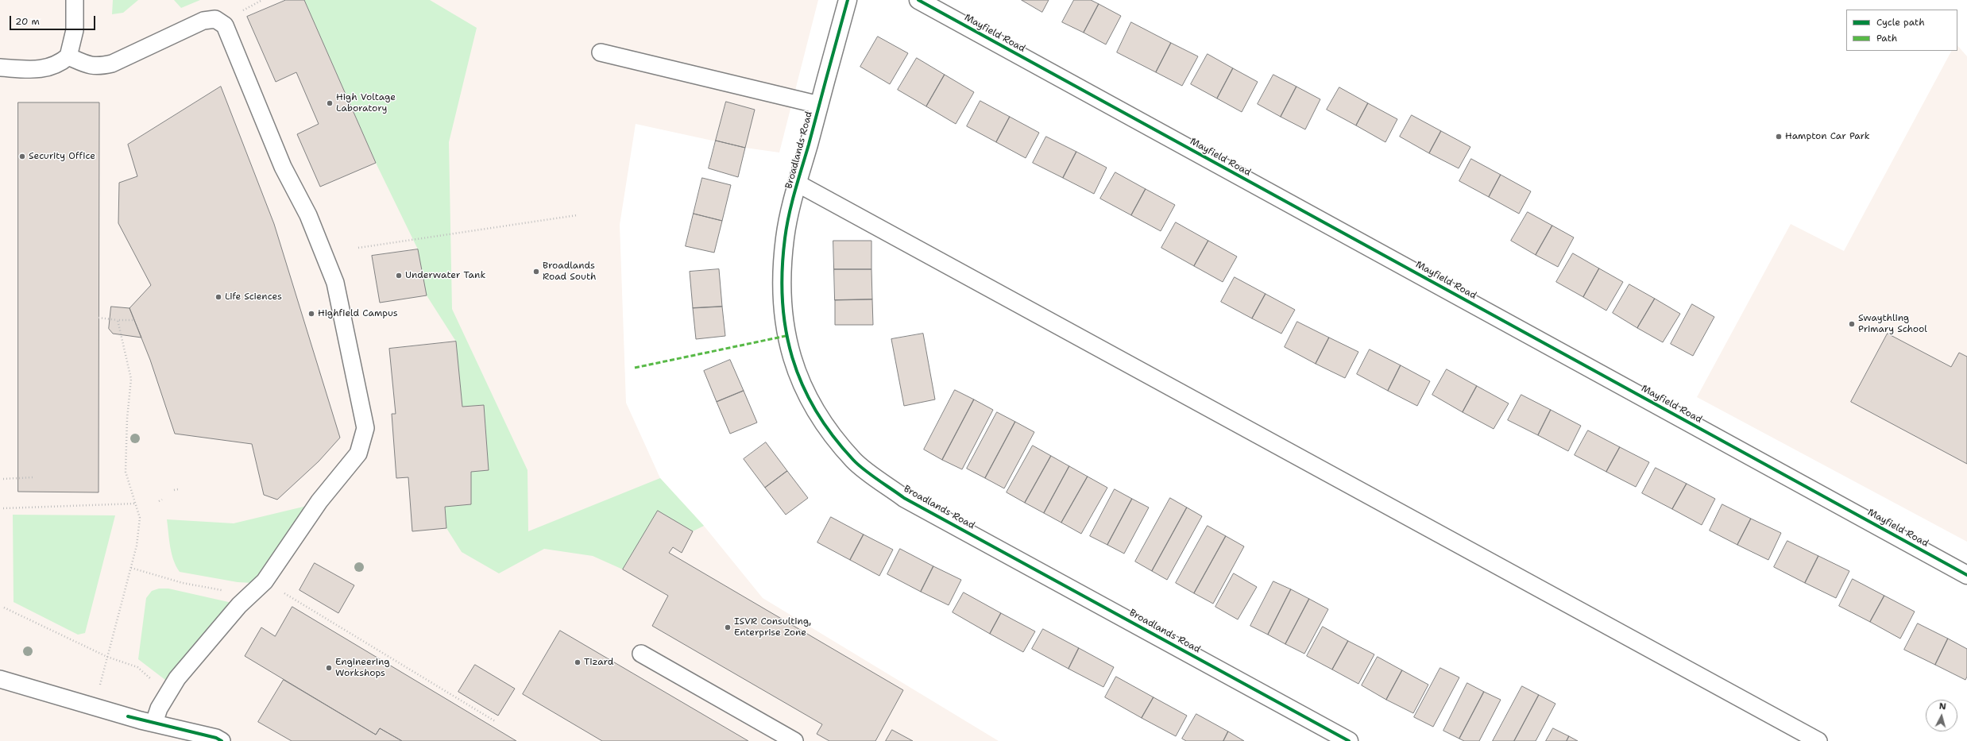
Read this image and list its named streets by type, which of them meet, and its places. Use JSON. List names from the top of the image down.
{
  "streets": {
    "street": ["Mayfield Road", "Broadlands Road"]
  },
  "places": [
    "High Voltage Laboratory",
    "Hampton Car Park",
    "Security Office",
    "Broadlands Road South",
    "Underwater Tank",
    "Life Sciences",
    "Highfield Campus",
    "Swaythling Primary School",
    "ISVR Consulting, Enterprise Zone",
    "Tizard",
    "Engineering Workshops"
  ],
  "legend": ["Cycle path", "Path"],
  "scale_bar": "20 m",
  "north": "top"
}
